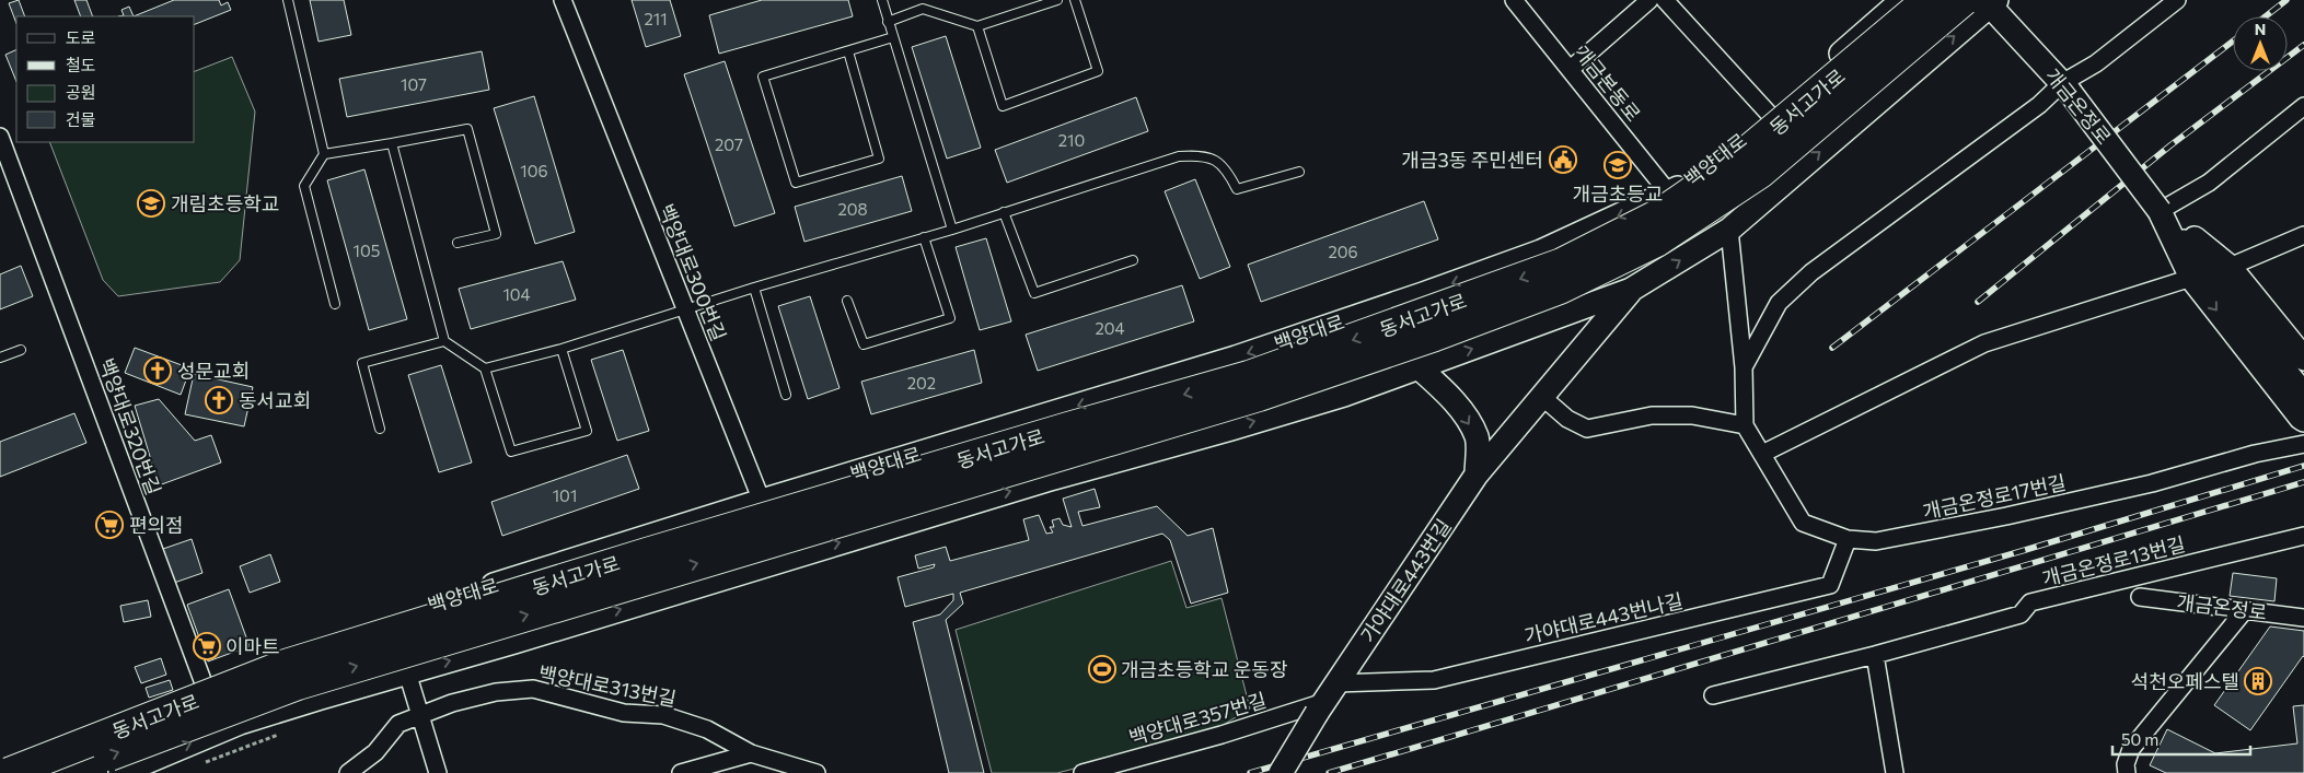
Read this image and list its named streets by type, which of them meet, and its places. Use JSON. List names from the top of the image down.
{
  "streets": {
    "highway": ["동서고가로"],
    "main road": ["개금온정로", "백양대로", "가야대로443번길"],
    "street": [
      "개금본동로",
      "백양대로300번길",
      "백양대로320번길",
      "개금온정로17번길",
      "개금온정로13번길",
      "가야대로443번나길",
      "백양대로313번길",
      "백양대로357번길"
    ]
  },
  "crossings": [
    ["개금본동로", "백양대로"],
    ["동서고가로", "개금온정로"],
    ["백양대로", "백양대로300번길"],
    ["백양대로", "백양대로320번길"],
    ["백양대로", "가야대로443번길"],
    ["개금온정로17번길", "가야대로443번나길"],
    ["가야대로443번길", "가야대로443번나길"],
    ["가야대로443번길", "백양대로357번길"],
    ["가야대로443번나길", "백양대로357번길"]
  ],
  "places": {
    "public building": ["개금3동 주민센터"],
    "school or university": ["개금초등교", "개림초등학교"],
    "church": ["성문교회", "동서교회"],
    "supermarket": ["편의점", "이마트"],
    "sports": ["개금초등학교 운동장"],
    "building": ["석천오페스텔"]
  },
  "house_numbers": [
    "211",
    "107",
    "210",
    "207",
    "106",
    "208",
    "105",
    "206",
    "104",
    "204",
    "202",
    "101"
  ],
  "legend": [
    "도로",
    "철도",
    "공원",
    "건물"
  ],
  "scale_bar": "50 m",
  "north": "top"
}
